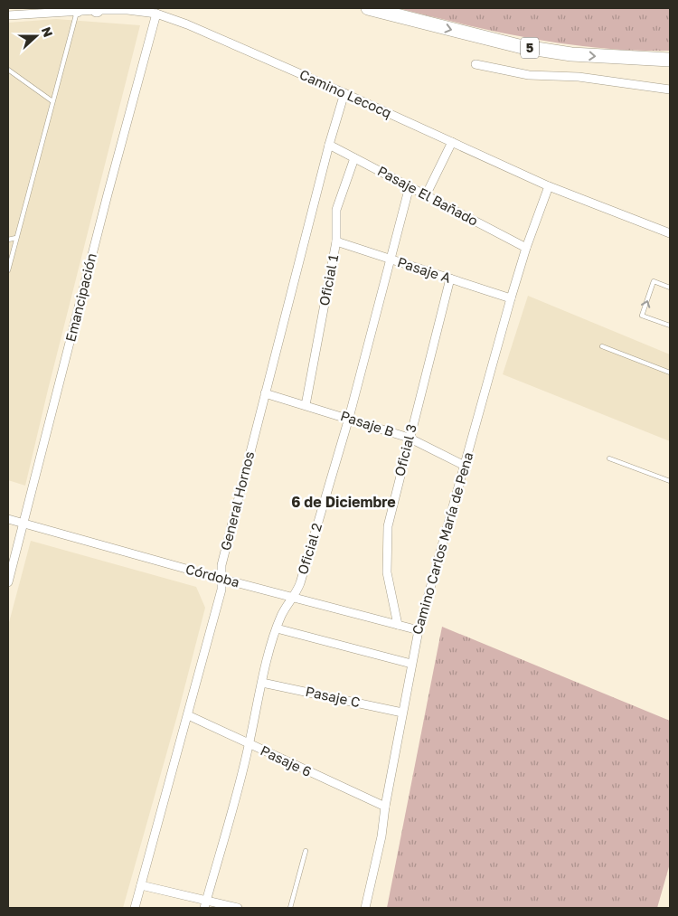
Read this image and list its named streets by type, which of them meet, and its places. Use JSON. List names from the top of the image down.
{
  "streets": {
    "highway": ["5"],
    "street": [
      "Camino Lecocq",
      "Pasaje El Bañado",
      "Pasaje A",
      "Oficial 1",
      "Emancipación",
      "Pasaje B",
      "Oficial 3",
      "General Hornos",
      "Camino Carlos María de Pena",
      "Oficial 2",
      "Córdoba",
      "Pasaje C",
      "Pasaje 6"
    ]
  },
  "crossings": [
    ["Camino Lecocq", "Emancipación"],
    ["Camino Lecocq", "General Hornos"],
    ["Camino Lecocq", "Camino Carlos María de Pena"],
    ["Pasaje El Bañado", "Oficial 1"],
    ["Pasaje El Bañado", "General Hornos"],
    ["Pasaje El Bañado", "Camino Carlos María de Pena"],
    ["Pasaje El Bañado", "Oficial 2"],
    ["Pasaje A", "Oficial 1"],
    ["Pasaje A", "Oficial 3"],
    ["Pasaje A", "Camino Carlos María de Pena"],
    ["Pasaje A", "Oficial 2"],
    ["Oficial 1", "Pasaje B"],
    ["Emancipación", "Córdoba"],
    ["Pasaje B", "Oficial 3"],
    ["Pasaje B", "General Hornos"],
    ["Pasaje B", "Camino Carlos María de Pena"],
    ["Pasaje B", "Oficial 2"],
    ["Oficial 3", "Córdoba"],
    ["General Hornos", "Córdoba"],
    ["General Hornos", "Pasaje 6"],
    ["Camino Carlos María de Pena", "Córdoba"],
    ["Camino Carlos María de Pena", "Pasaje C"],
    ["Camino Carlos María de Pena", "Pasaje 6"],
    ["Oficial 2", "Córdoba"],
    ["Oficial 2", "Pasaje C"],
    ["Oficial 2", "Pasaje 6"]
  ],
  "districts": ["6 de Diciembre"],
  "north": "right"
}
